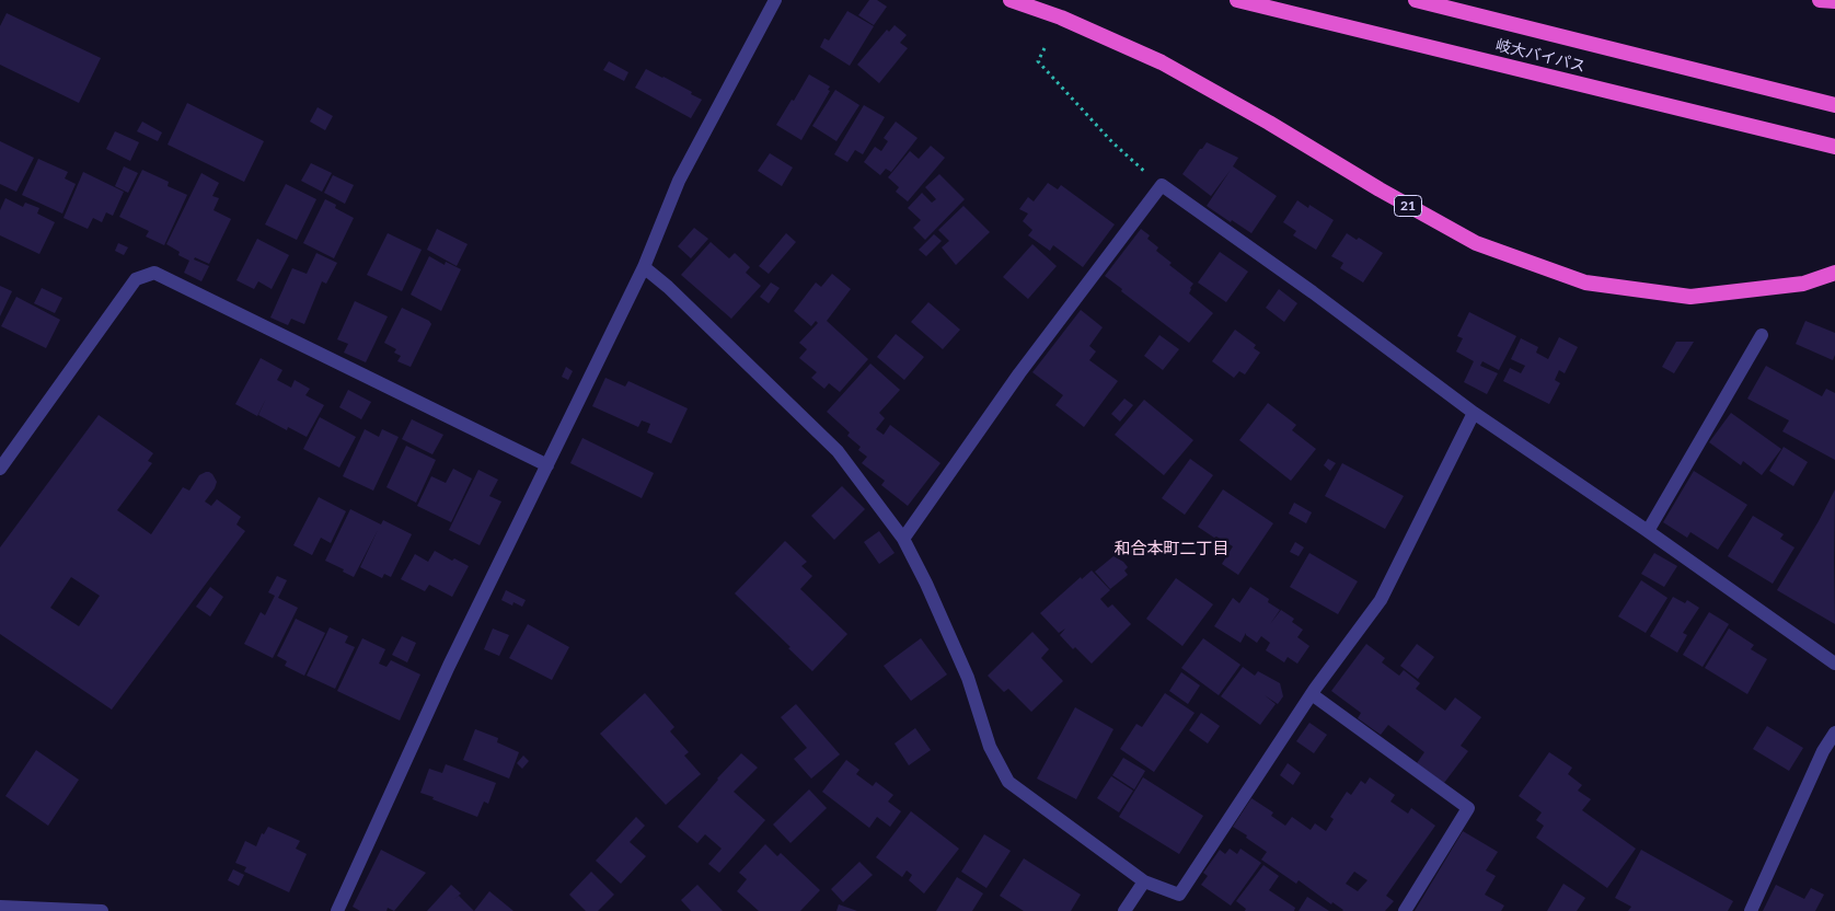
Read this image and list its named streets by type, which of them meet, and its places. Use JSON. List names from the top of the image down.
{
  "streets": {
    "highway": ["岐大バイパス", "21"]
  },
  "districts": ["和合本町二丁目"]
}
